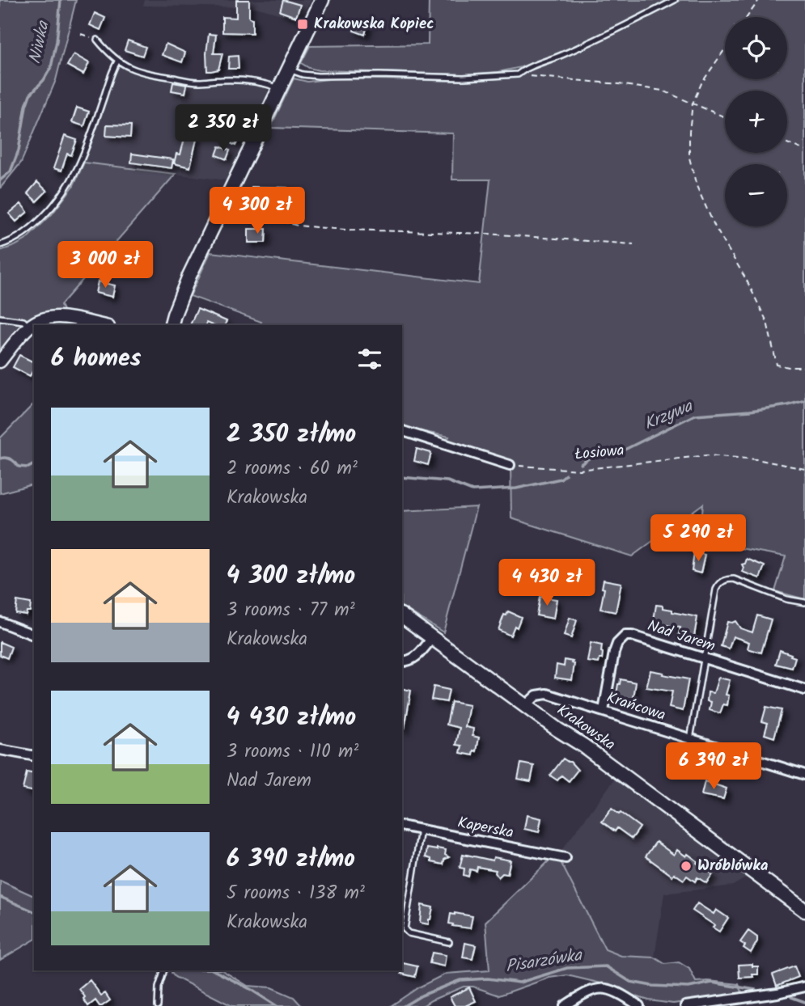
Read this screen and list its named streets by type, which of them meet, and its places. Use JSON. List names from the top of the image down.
{
  "streets": {
    "main road": ["Krakowska"],
    "street": ["Nad Jarem", "Krańcowa", "Kaperska"],
    "path": ["Łosiowa"]
  },
  "crossings": [
    ["Nad Jarem", "Krańcowa"],
    ["Krańcowa", "Krakowska"]
  ],
  "water": ["Niwka", "Krzywa", "Pisarzówka"],
  "places": {
    "transit": ["Krakowska Kopiec"],
    "other": ["Wróblówka"]
  },
  "page": {
    "map_buttons": ["+", "−"],
    "price": [
      "2 350 zł",
      "4 300 zł",
      "3 000 zł",
      "5 290 zł",
      "4 430 zł",
      "6 390 zł"
    ],
    "heading": "6 homes",
    "list": [
      {
        "name": "2 350 zł/mo",
        "note": "2 rooms · 60 m² · Krakowska"
      },
      {
        "name": "4 300 zł/mo",
        "note": "3 rooms · 77 m² · Krakowska"
      },
      {
        "name": "4 430 zł/mo",
        "note": "3 rooms · 110 m² · Nad Jarem"
      },
      {
        "name": "6 390 zł/mo",
        "note": "5 rooms · 138 m² · Krakowska"
      }
    ]
  }
}
